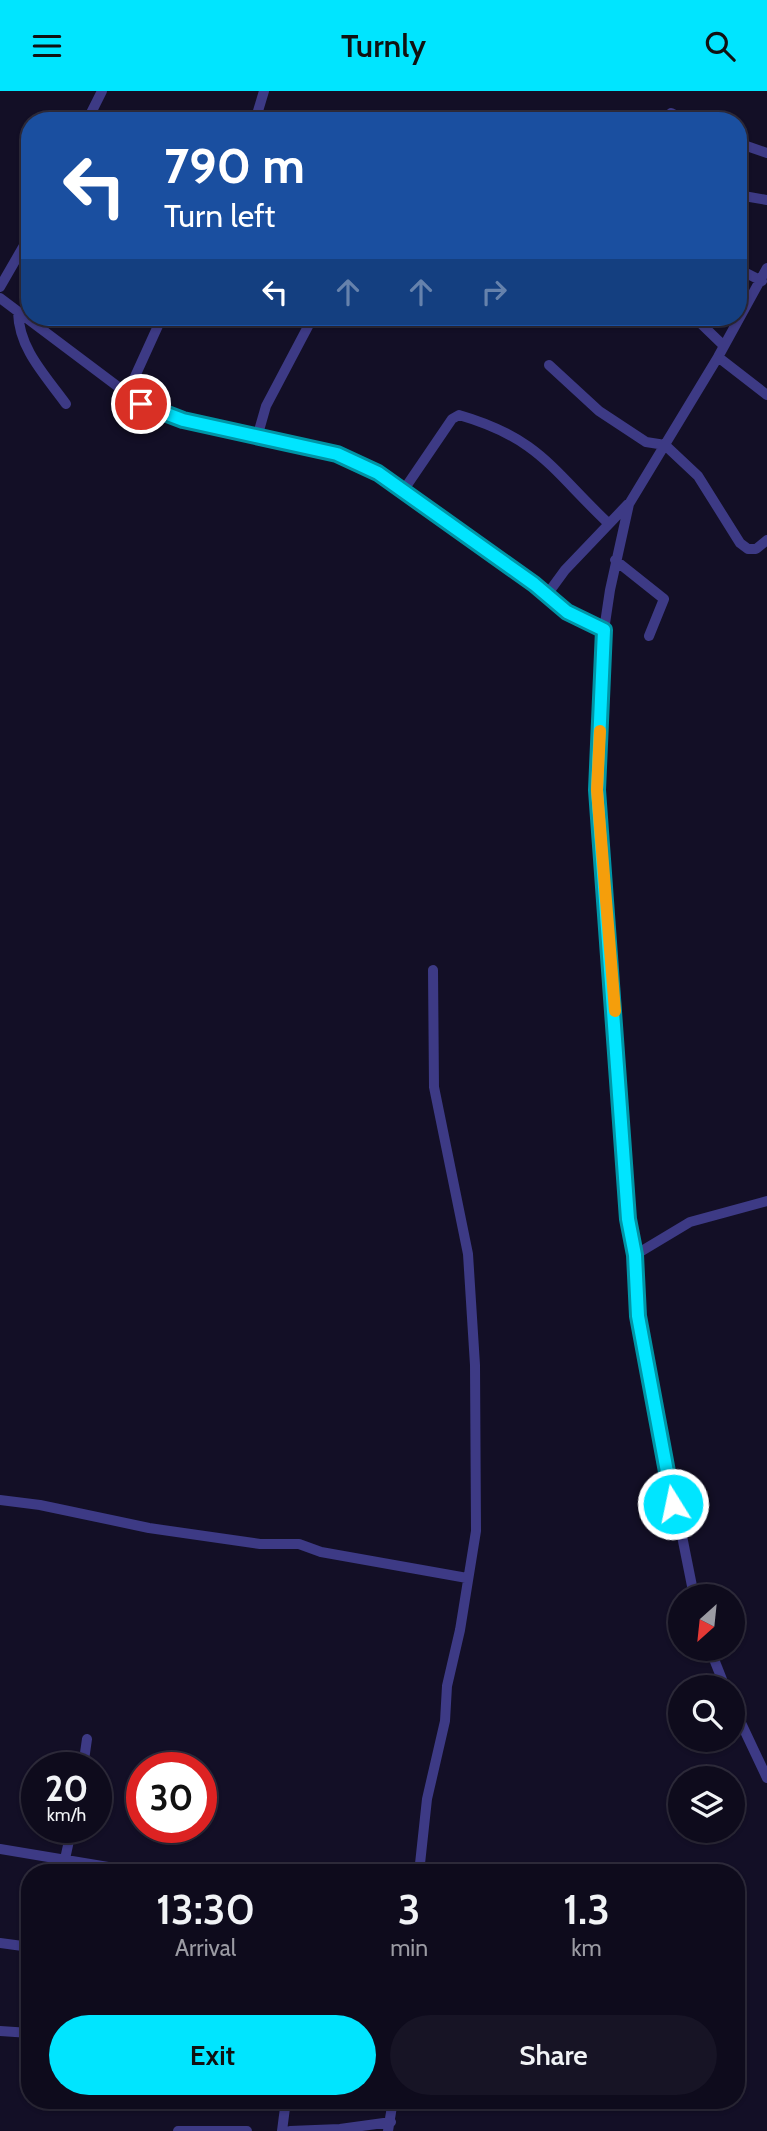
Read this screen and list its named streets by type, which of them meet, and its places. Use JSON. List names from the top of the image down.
{
  "north": "bottom left",
  "page": {
    "header": "Turnly",
    "turn": ["790 m", "Turn left"],
    "speed": "20 km/h",
    "limit": "30",
    "eta": [
      "13:30",
      "Arrival",
      "3",
      "min",
      "1.3",
      "km"
    ],
    "buttons": ["Exit", "Share"]
  }
}
